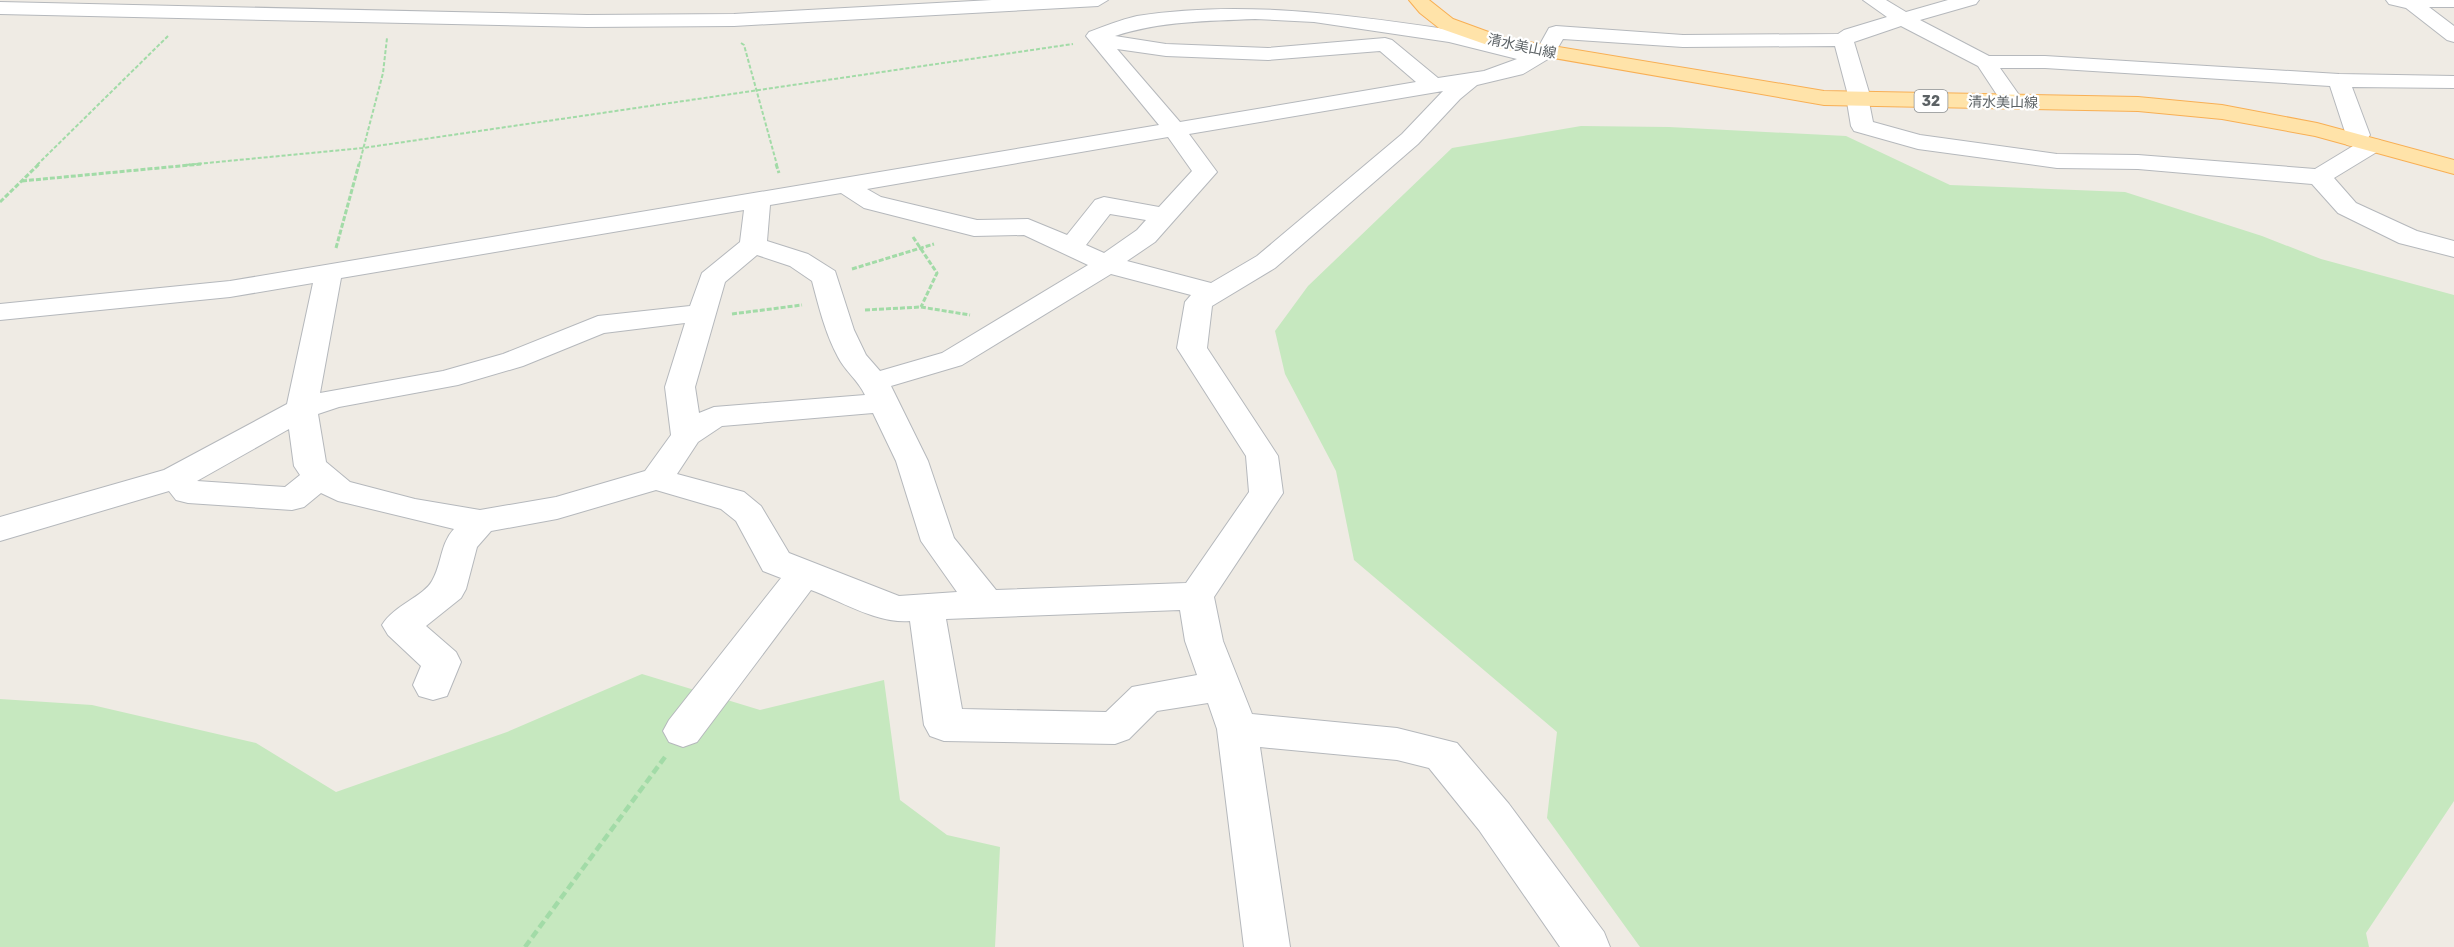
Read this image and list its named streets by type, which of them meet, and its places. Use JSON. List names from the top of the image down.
{
  "streets": {
    "main road": ["清水美山線", "32"]
  }
}
